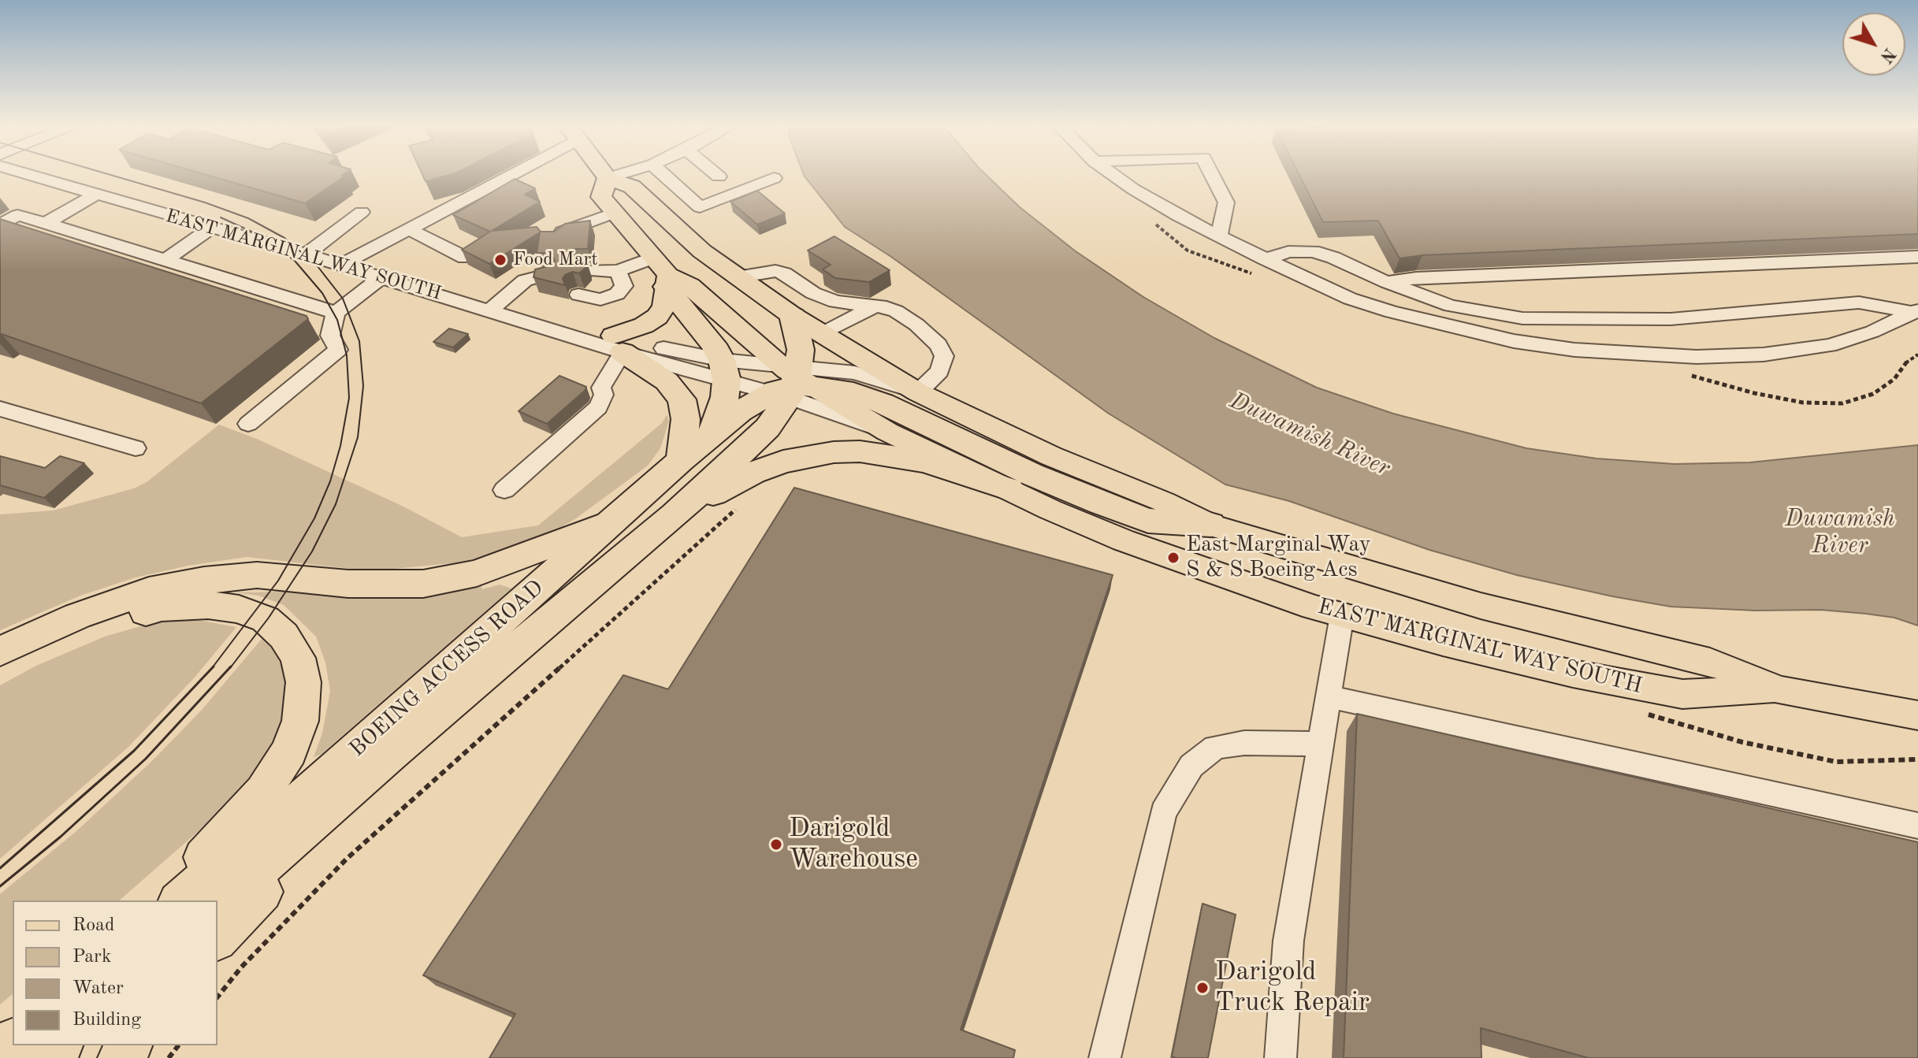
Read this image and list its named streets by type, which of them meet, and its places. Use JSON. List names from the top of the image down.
{
  "streets": {
    "highway": ["BOEING ACCESS ROAD"],
    "main road": ["EAST MARGINAL WAY SOUTH"]
  },
  "crossings": [
    ["EAST MARGINAL WAY SOUTH", "BOEING ACCESS ROAD"]
  ],
  "water": ["Duwamish River"],
  "places": [
    "Food Mart",
    "East Marginal Way S & S Boeing Acs",
    "Darigold Warehouse",
    "Darigold Truck Repair"
  ],
  "legend": [
    "Road",
    "Park",
    "Water",
    "Building"
  ],
  "north": "bottom right"
}
